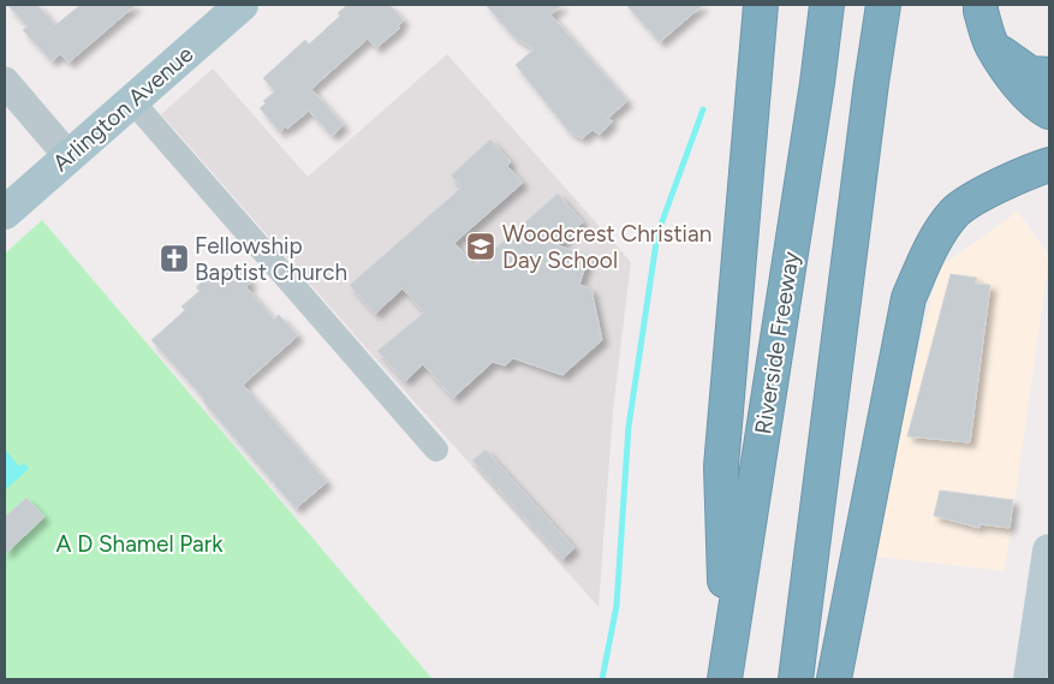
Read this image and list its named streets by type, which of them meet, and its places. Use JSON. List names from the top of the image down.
{
  "streets": {
    "highway": ["Riverside Freeway"],
    "main road": ["Arlington Avenue"]
  },
  "parks": ["A D Shamel Park"],
  "places": {
    "school or university": ["Woodcrest Christian Day School"],
    "church": ["Fellowship Baptist Church"]
  }
}
